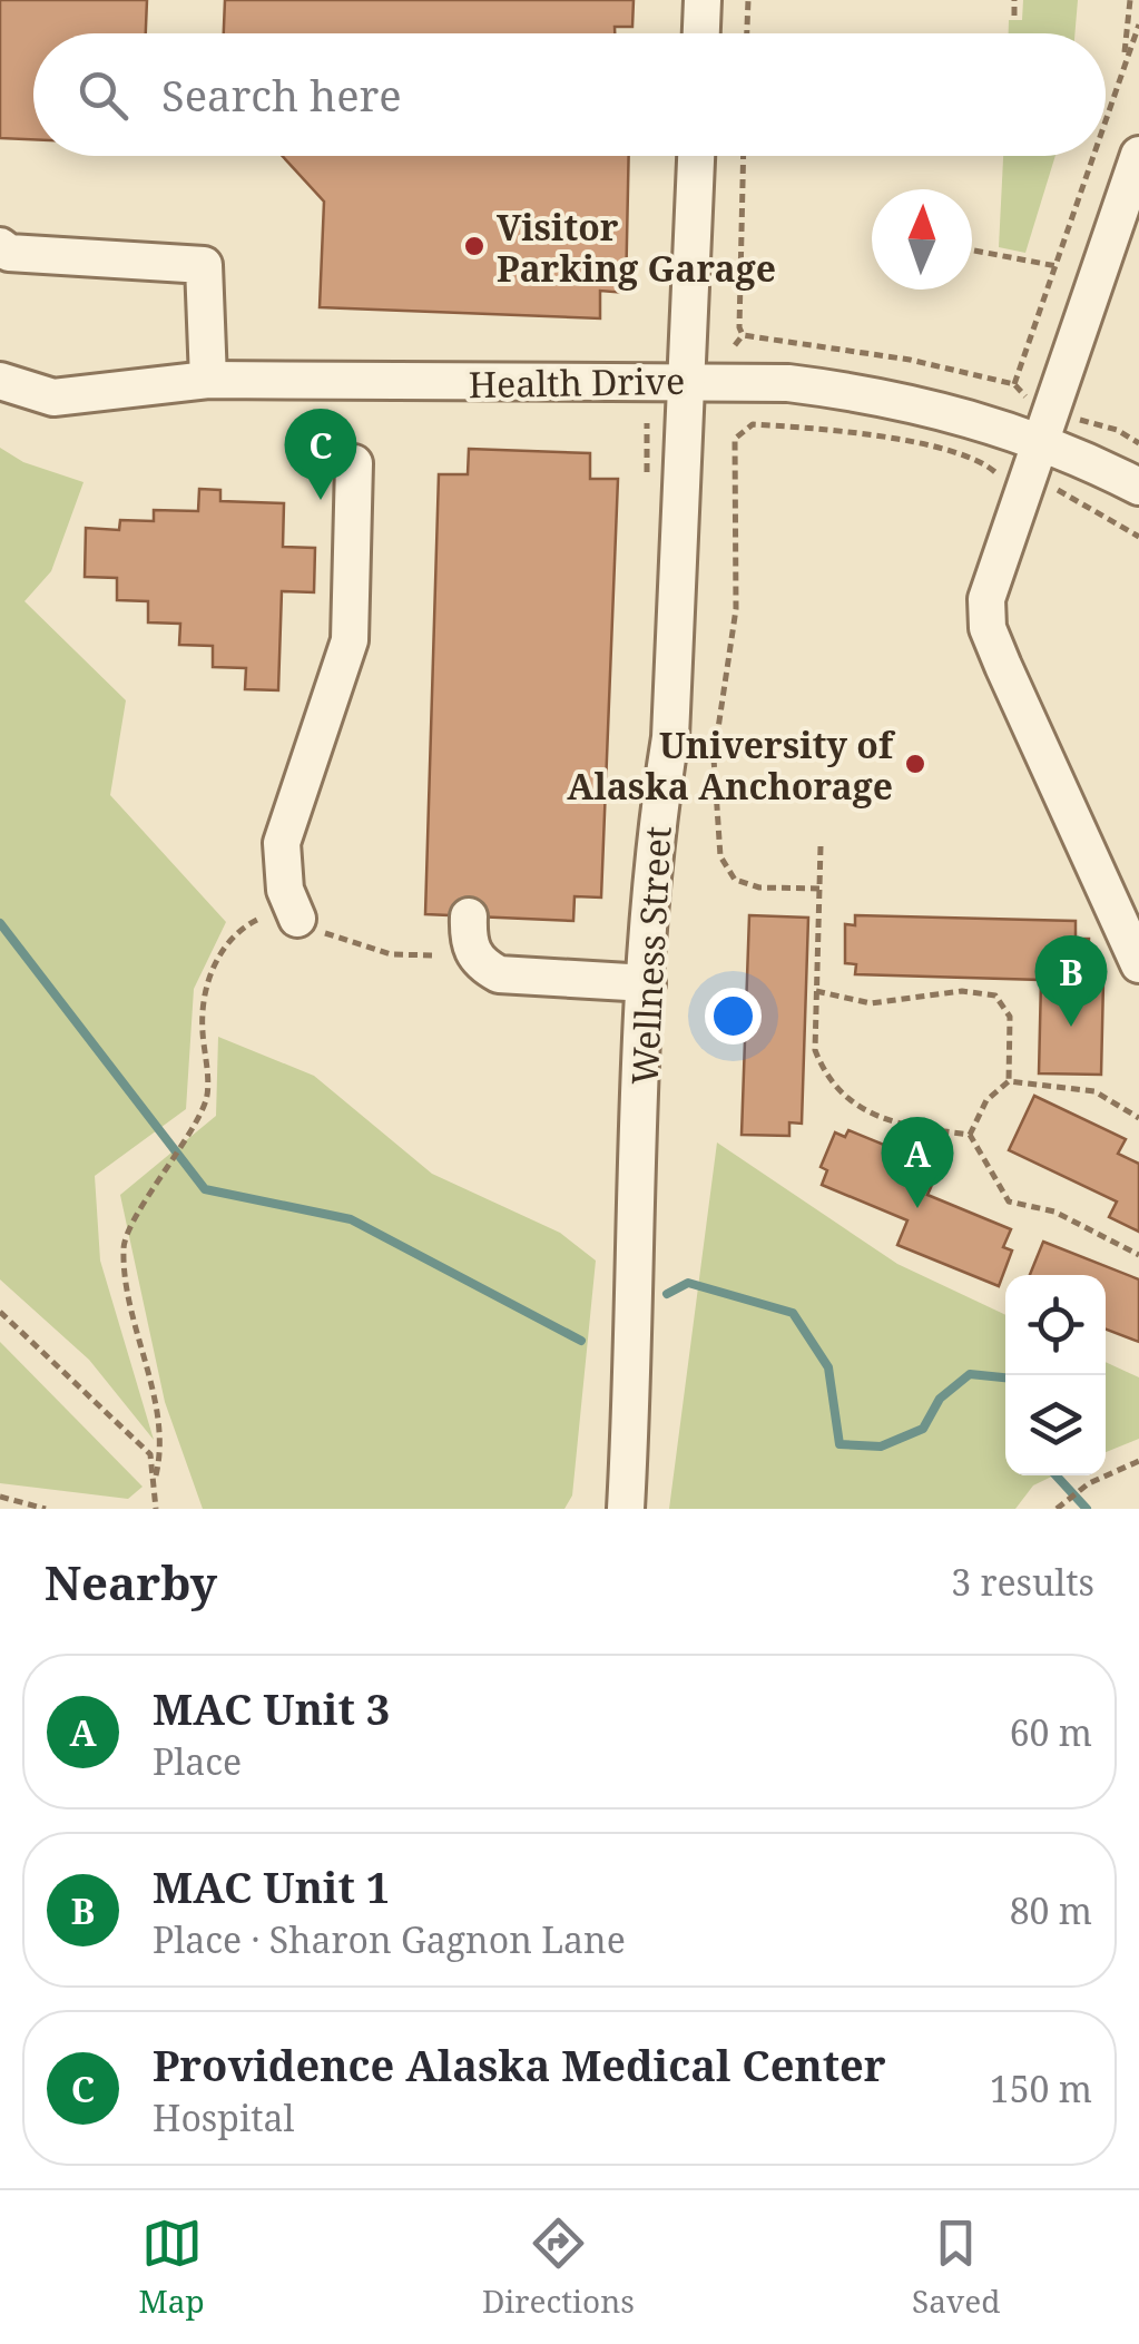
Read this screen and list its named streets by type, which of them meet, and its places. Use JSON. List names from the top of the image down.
{
  "streets": {
    "street": ["Health Drive", "Wellness Street"]
  },
  "crossings": [
    ["Health Drive", "Wellness Street"]
  ],
  "places": ["Visitor Parking Garage", "University of Alaska Anchorage"],
  "north": "top",
  "page": {
    "search": "Search here",
    "pins": ["C", "B", "A"],
    "heading": ["Nearby", "3 results"],
    "list": [
      {
        "mark": "A",
        "name": "MAC Unit 3",
        "note": "Place",
        "value": "60 m"
      },
      {
        "mark": "B",
        "name": "MAC Unit 1",
        "note": "Place · Sharon Gagnon Lane",
        "value": "80 m"
      },
      {
        "mark": "C",
        "name": "Providence Alaska Medical Center",
        "note": "Hospital",
        "value": "150 m"
      }
    ],
    "nav": ["Map", "Directions", "Saved"]
  }
}
